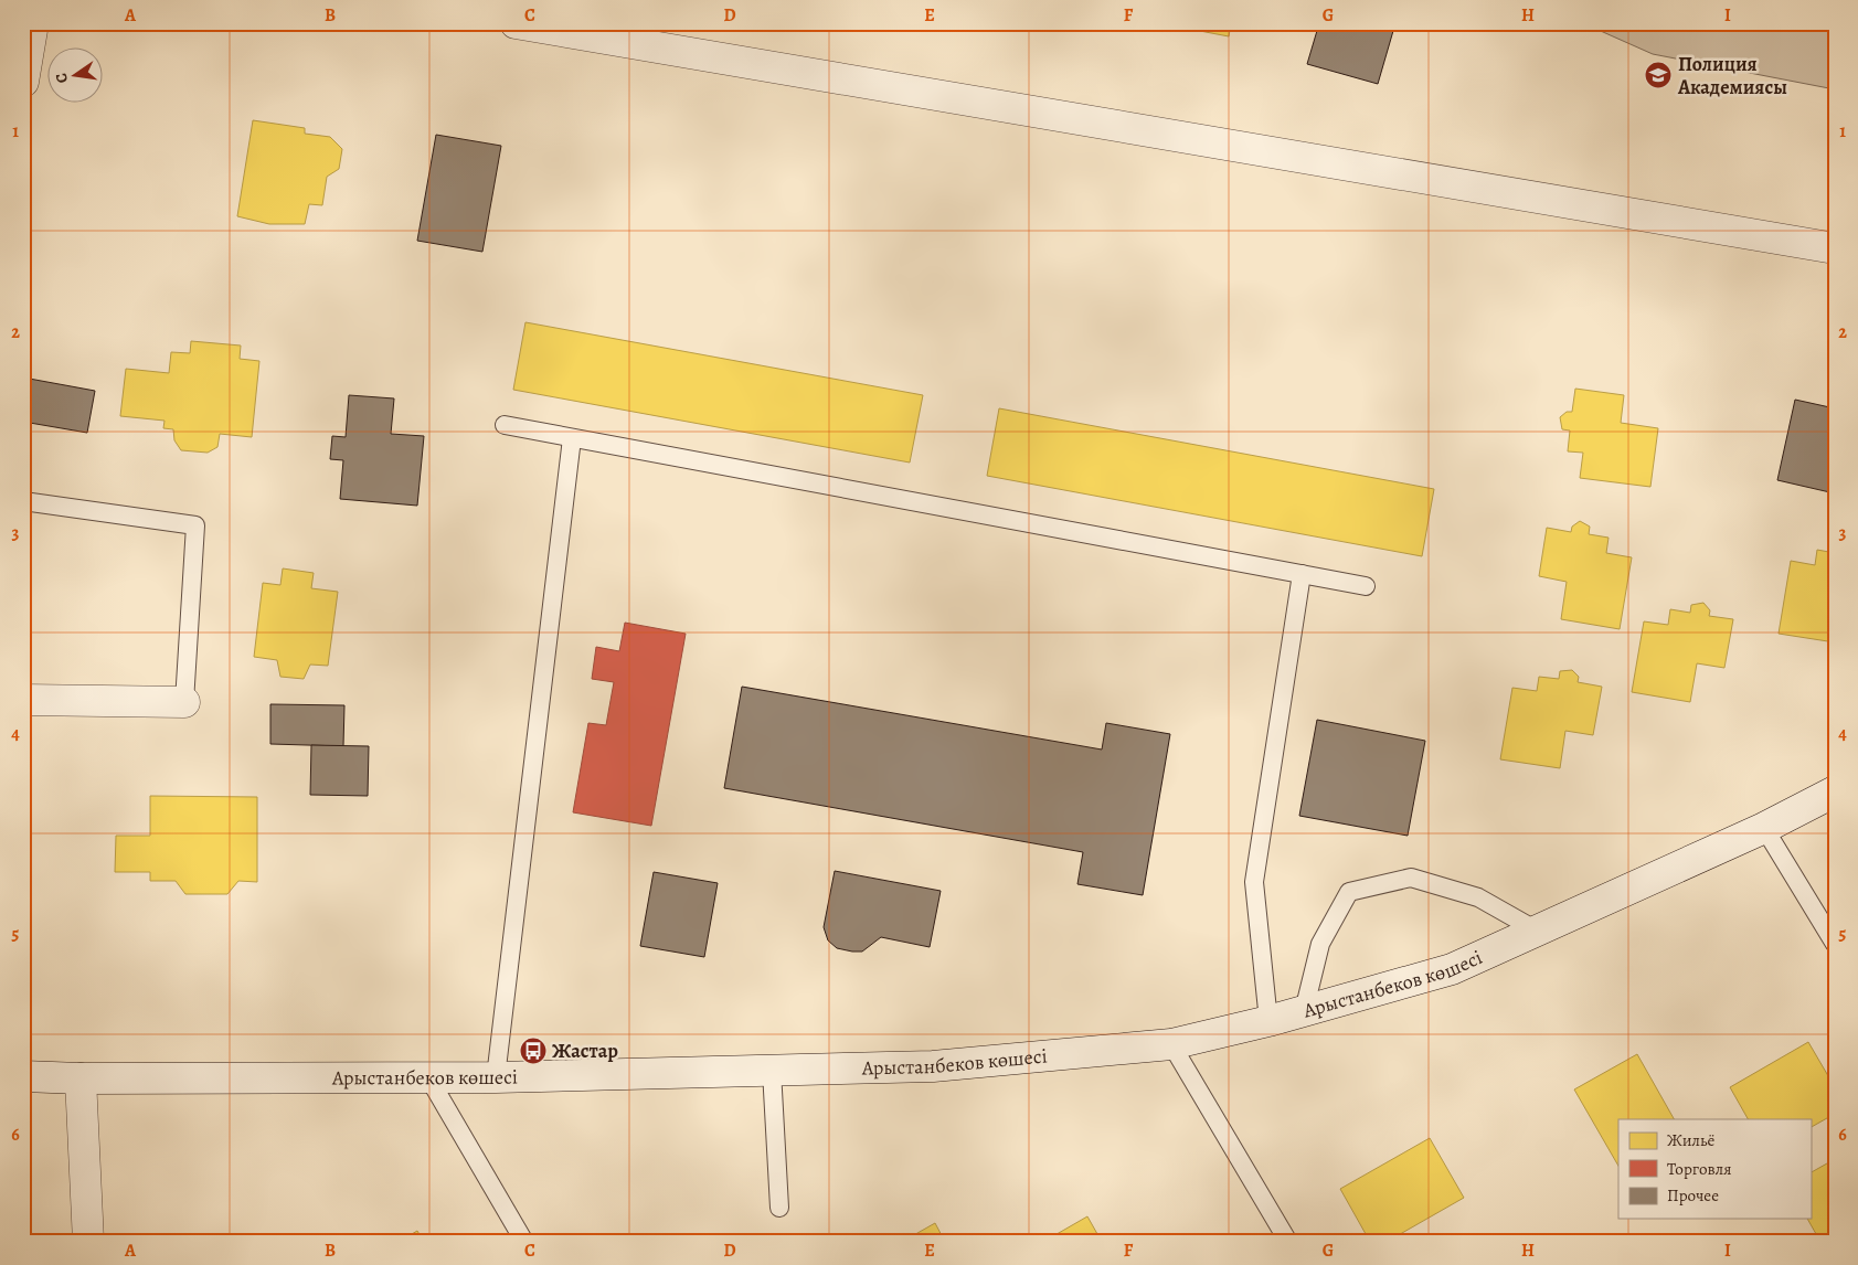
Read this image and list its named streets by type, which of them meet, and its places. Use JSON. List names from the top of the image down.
{
  "streets": {
    "street": ["Арыстанбеков көшесі"]
  },
  "places": {
    "school or university": ["Полиция Академиясы"],
    "bus stop": ["Жастар"]
  },
  "legend": ["Жильё", "Торговля", "Прочее"],
  "north": "left",
  "grid": {
    "columns": [
      "A",
      "B",
      "C",
      "D",
      "E",
      "F",
      "G",
      "H",
      "I"
    ],
    "rows": [
      "1",
      "2",
      "3",
      "4",
      "5",
      "6"
    ]
  }
}
